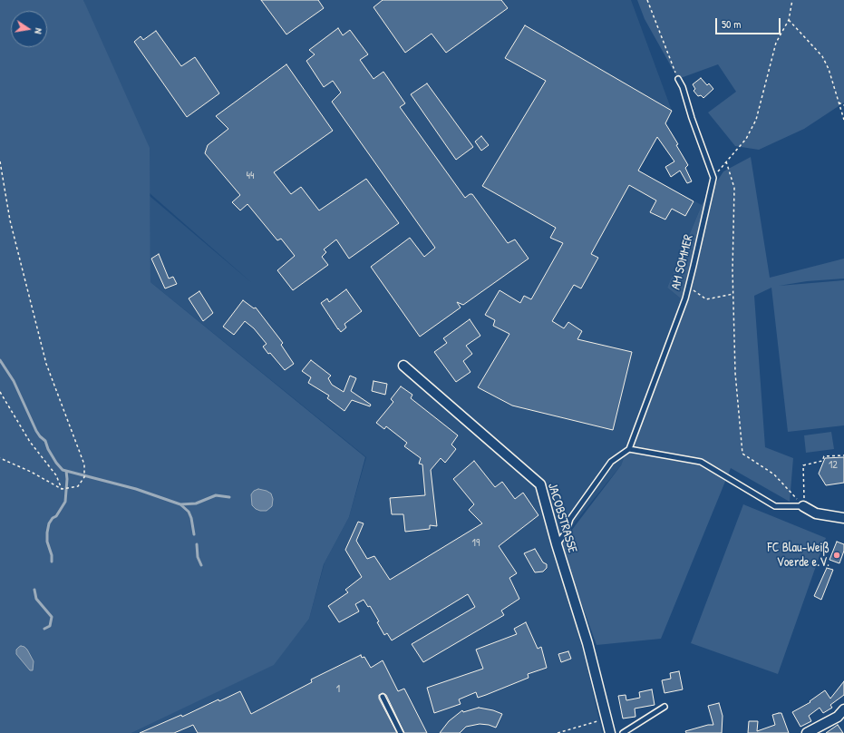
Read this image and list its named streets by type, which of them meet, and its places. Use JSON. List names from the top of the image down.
{
  "streets": {
    "street": ["JACOBSTRASSE"],
    "lane": ["AM SOMMER"]
  },
  "places": ["FC Blau-Weiß Voerde e.V."],
  "house_numbers": [
    "44",
    "12",
    "19",
    "1"
  ],
  "scale_bar": "50 m",
  "north": "right"
}
